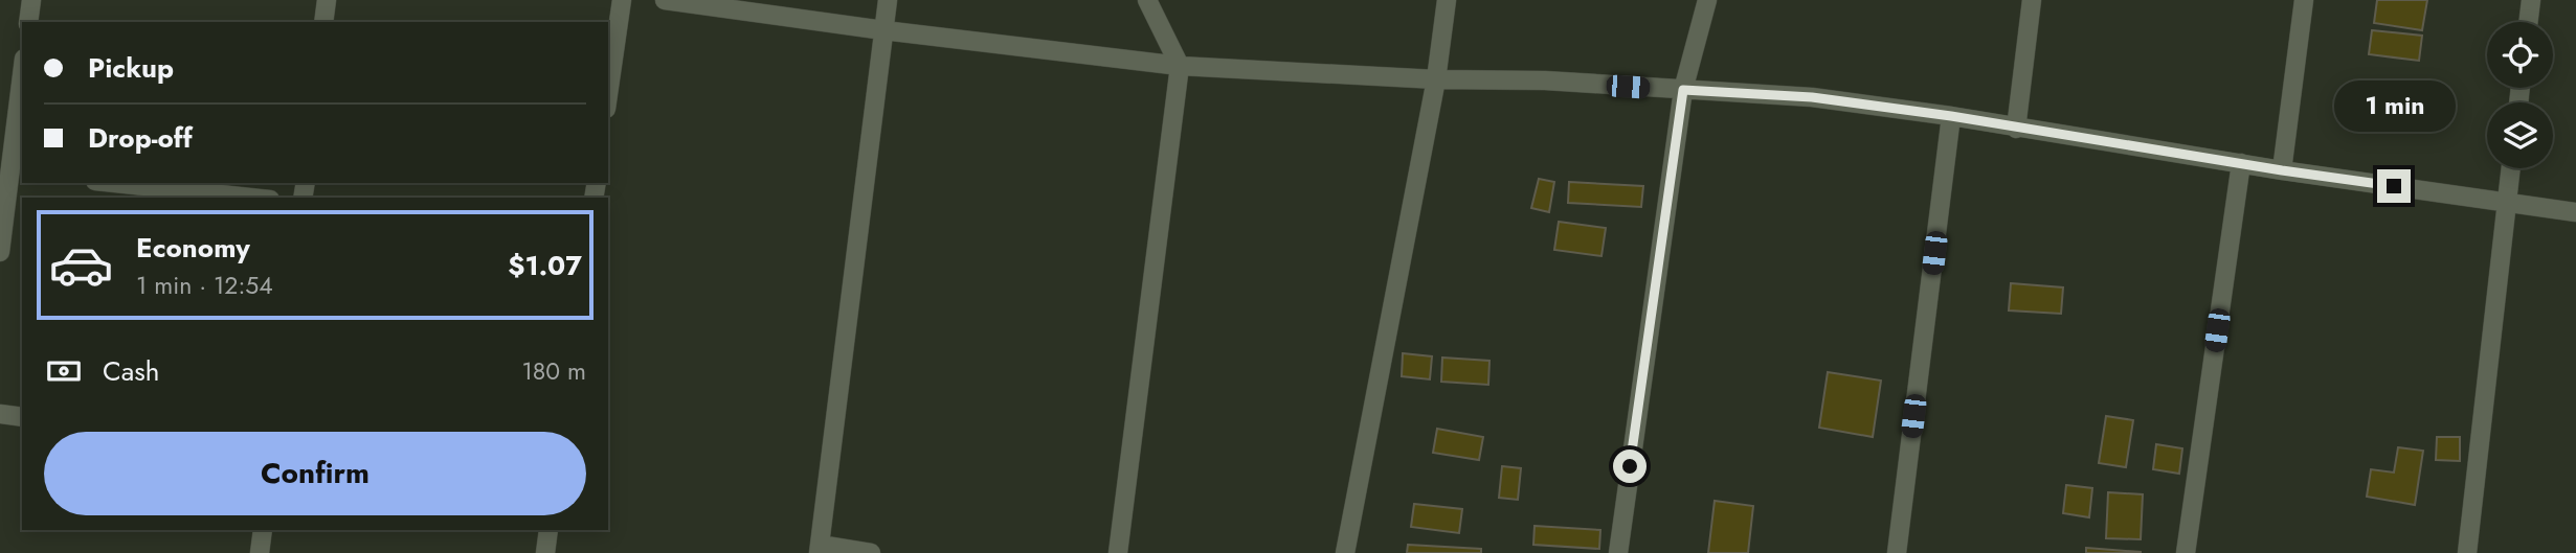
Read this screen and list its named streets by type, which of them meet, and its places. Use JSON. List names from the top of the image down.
{
  "page": {
    "banner": ["Pickup", "Drop-off"],
    "bubble": "1 min",
    "list": [
      {
        "name": "Economy",
        "note": "1 min · 12:54",
        "value": "$1.07"
      }
    ],
    "pay": ["Cash", "180 m"],
    "buttons": "Confirm"
  }
}
